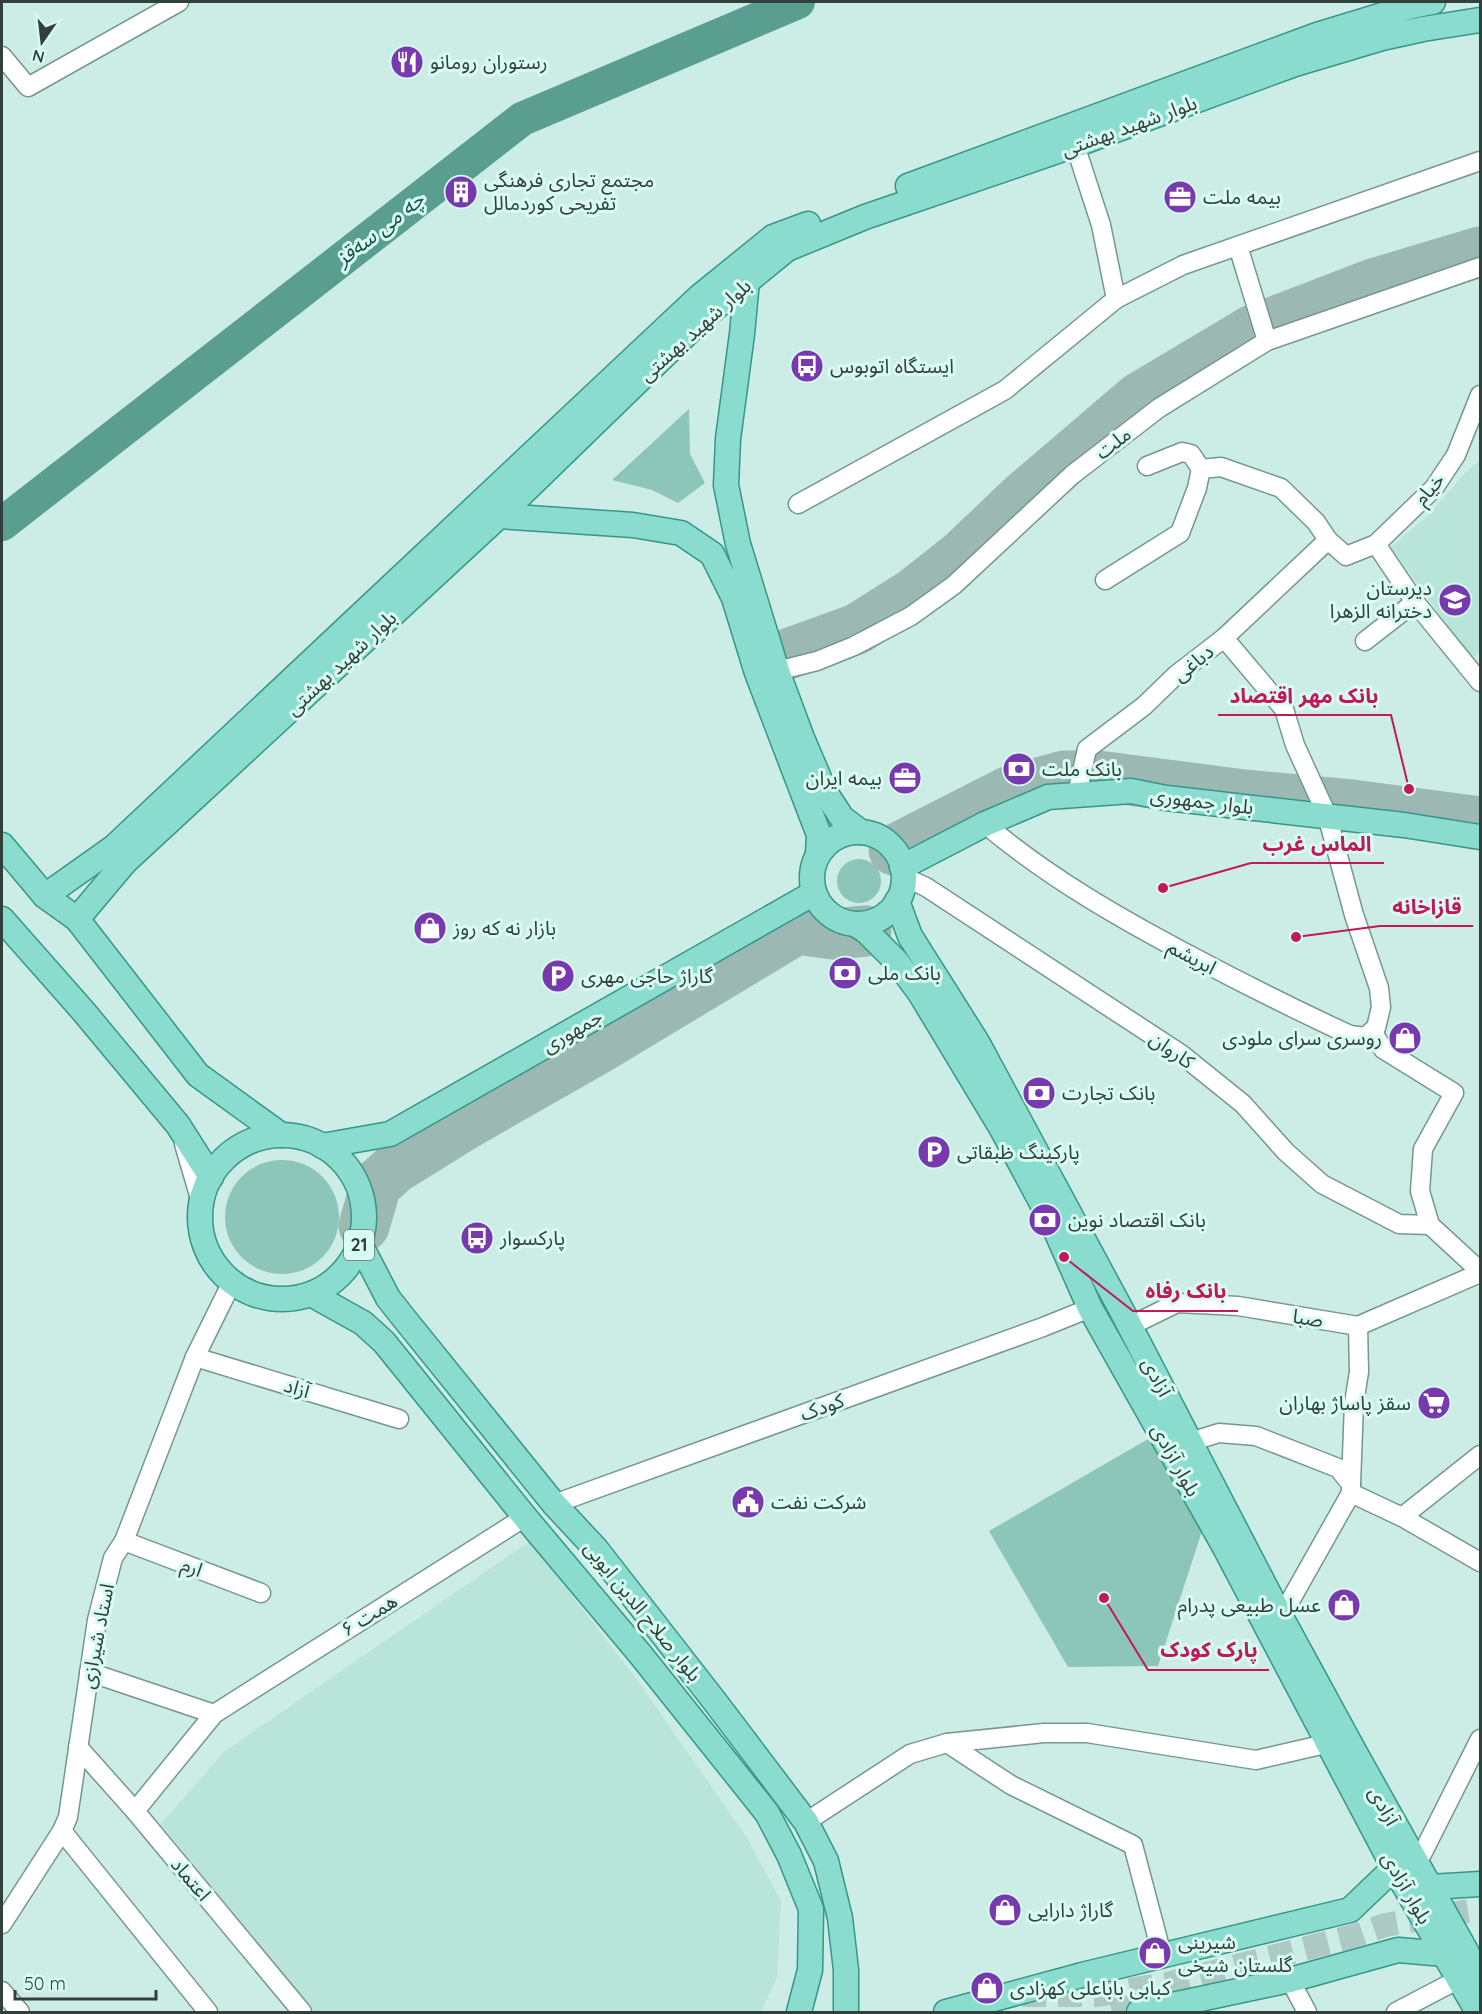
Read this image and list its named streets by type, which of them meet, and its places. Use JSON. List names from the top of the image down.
{
  "streets": {
    "main road": [
      "بلوار شهید بهشتی",
      "بلوار جمهوری",
      "جمهوری",
      "21",
      "آزادی",
      "بلوار آزادی",
      "بلوار صلاح الدین ایوبی"
    ],
    "street": [
      "ملت",
      "خیام",
      "دباغی",
      "ابریشم",
      "کاروان",
      "صبا",
      "آزاد",
      "کودک",
      "ارم",
      "همت ۶",
      "استاد شیرازی",
      "اعتماد"
    ]
  },
  "crossings": [
    ["خیام", "دباغی"],
    ["دباغی", "بلوار جمهوری"],
    ["بلوار جمهوری", "ابریشم"],
    ["بلوار جمهوری", "جمهوری"],
    ["بلوار جمهوری", "کاروان"],
    ["بلوار جمهوری", "آزادی"],
    ["بلوار جمهوری", "بلوار آزادی"],
    ["جمهوری", "کاروان"],
    ["جمهوری", "21"],
    ["جمهوری", "آزادی"],
    ["جمهوری", "بلوار آزادی"],
    ["جمهوری", "بلوار صلاح الدین ایوبی"],
    ["جمهوری", "استاد شیرازی"],
    ["کاروان", "آزادی"],
    ["کاروان", "بلوار آزادی"],
    ["21", "بلوار صلاح الدین ایوبی"],
    ["21", "استاد شیرازی"],
    ["صبا", "آزادی"],
    ["آزادی", "بلوار آزادی"],
    ["آزاد", "استاد شیرازی"],
    ["کودک", "بلوار آزادی"],
    ["کودک", "بلوار صلاح الدین ایوبی"],
    ["ارم", "استاد شیرازی"],
    ["بلوار صلاح الدین ایوبی", "همت ۶"],
    ["بلوار صلاح الدین ایوبی", "استاد شیرازی"],
    ["همت ۶", "اعتماد"],
    ["استاد شیرازی", "اعتماد"]
  ],
  "water": ["چە می سەقز"],
  "places": {
    "restaurant": ["رستوران رومانو"],
    "building": ["مجتمع تجاری فرهنگی تفریحی کوردمالل"],
    "office": ["بیمه ملت", "بیمه ایران"],
    "bus stop": ["ایستگاه اتوبوس", "پارکسوار"],
    "school or university": ["دیرستان دخترانه الزهرا"],
    "bank": [
      "بانک ملت",
      "بانک ملی",
      "بانک تجارت",
      "بانک اقتصاد نوین"
    ],
    "other": [
      "بانک مهر اقتصاد",
      "الماس غرب",
      "قازاخانه",
      "بانک رفاه",
      "پارک کودک"
    ],
    "shop": [
      "بازار نه که روز",
      "روسری سرای ملودی",
      "عسل طبیعی پدرام",
      "گاراژ دارایی",
      "شیرینی گلستان شیخی",
      "کبابی باباعلی کهزادی"
    ],
    "parking": ["گاراژ حاجی مهری", "پارکینگ ظبقاتی"],
    "supermarket": ["سقز پاساژ بهاران"],
    "public building": ["شرکت نفت"]
  },
  "scale_bar": "50 m",
  "north": "bottom"
}
